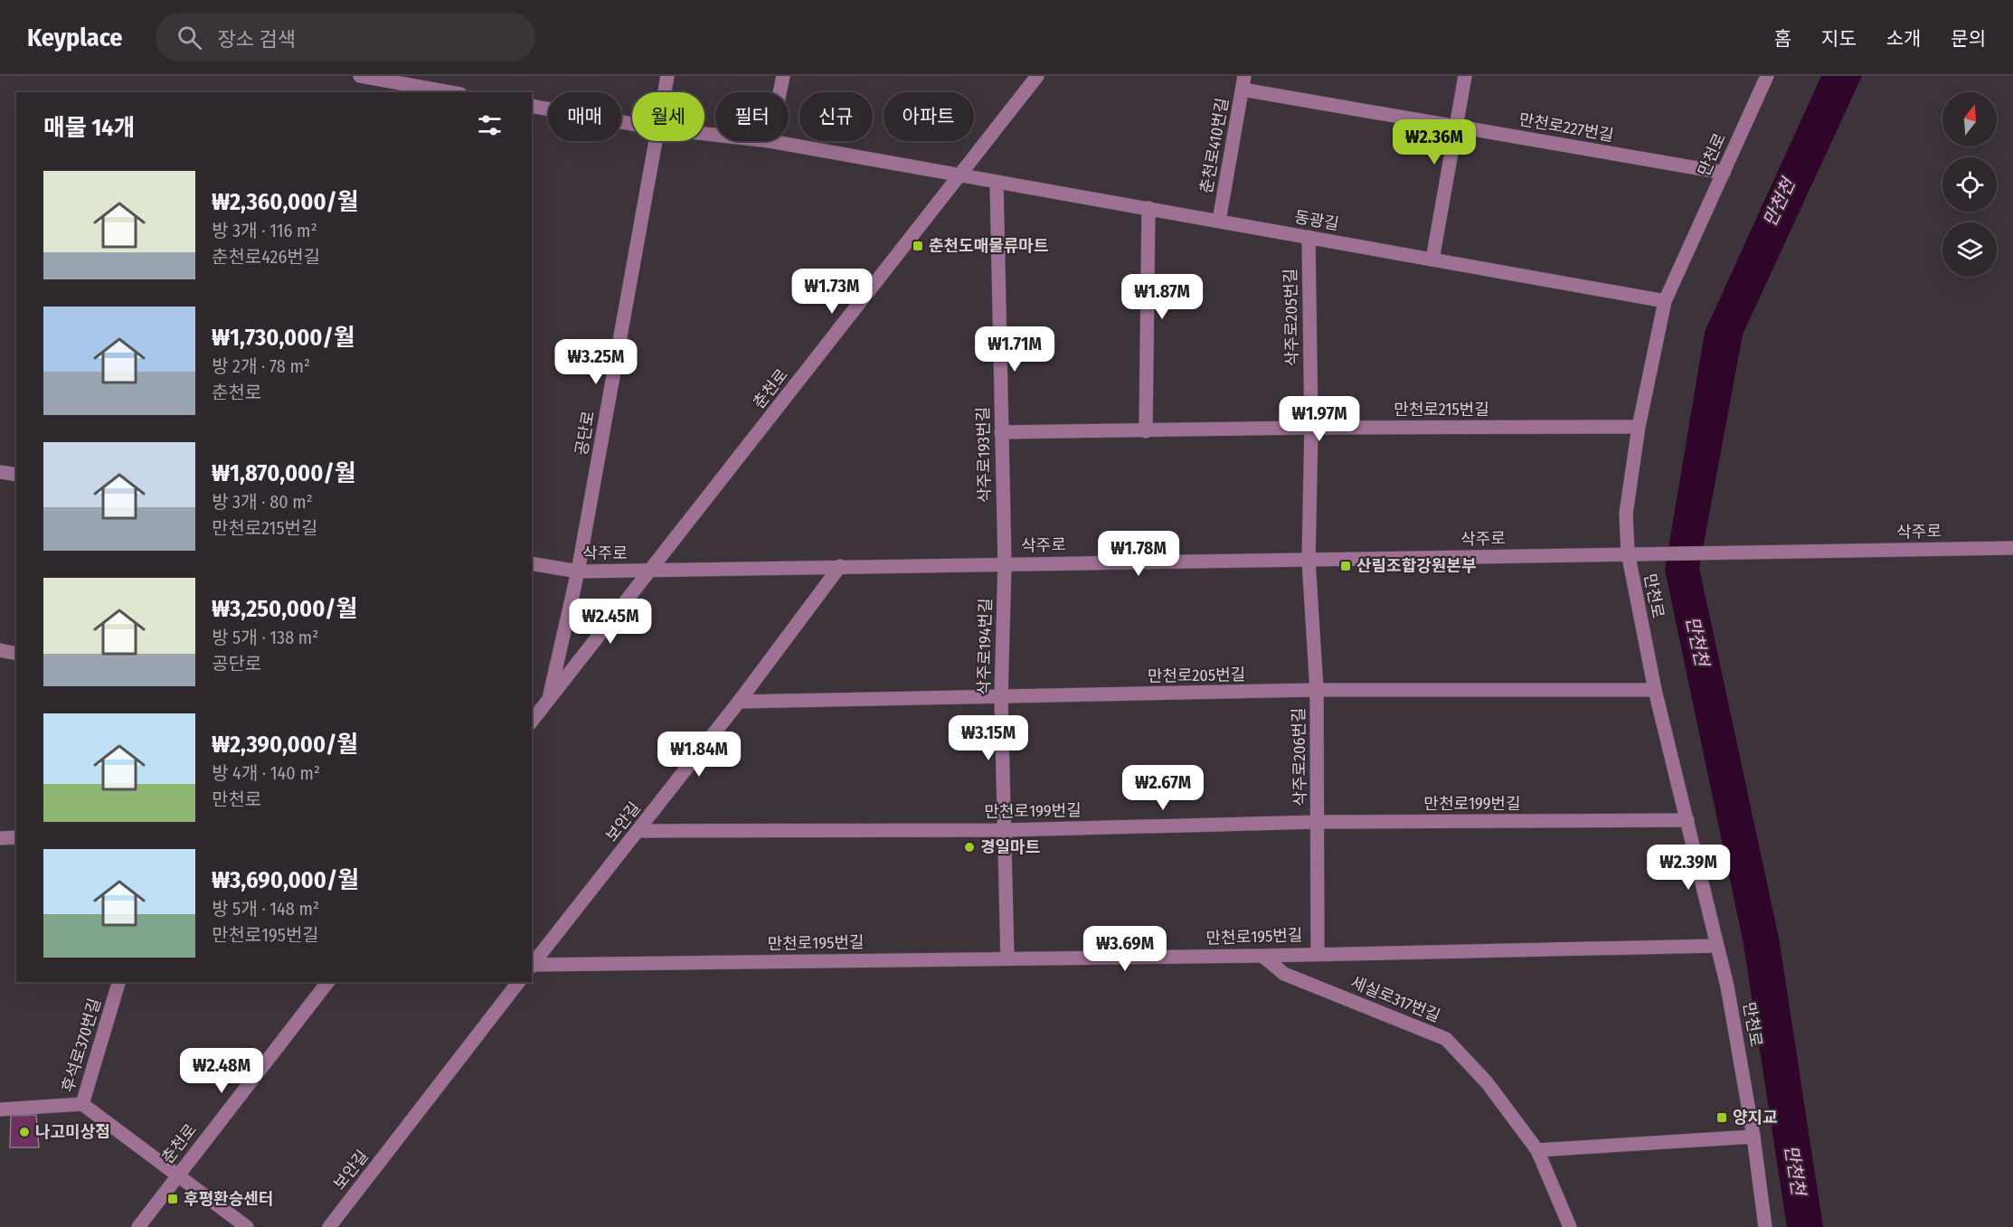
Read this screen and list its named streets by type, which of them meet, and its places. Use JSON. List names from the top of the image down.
{
  "streets": {
    "street": [
      "만천로227번길",
      "춘천로410번길",
      "만천로",
      "동광길",
      "삭주로205번길",
      "춘천로",
      "만천로215번길",
      "공단로",
      "삭주로193번길",
      "삭주로",
      "삭주로194번길",
      "만천로205번길",
      "삭주로206번길",
      "만천로199번길",
      "보안길",
      "만천로195번길",
      "세실로317번길",
      "후석로370번길"
    ]
  },
  "crossings": [
    ["만천로227번길", "춘천로410번길"],
    ["만천로227번길", "만천로"],
    ["춘천로410번길", "동광길"],
    ["만천로", "동광길"],
    ["만천로", "만천로215번길"],
    ["만천로", "삭주로"],
    ["만천로", "만천로205번길"],
    ["만천로", "만천로199번길"],
    ["만천로", "만천로195번길"],
    ["동광길", "삭주로205번길"],
    ["동광길", "춘천로"],
    ["동광길", "삭주로193번길"],
    ["삭주로205번길", "만천로215번길"],
    ["삭주로205번길", "삭주로"],
    ["삭주로205번길", "삭주로206번길"],
    ["춘천로", "공단로"],
    ["춘천로", "삭주로"],
    ["만천로215번길", "삭주로193번길"],
    ["공단로", "삭주로"],
    ["삭주로193번길", "삭주로"],
    ["삭주로193번길", "삭주로194번길"],
    ["삭주로", "삭주로194번길"],
    ["삭주로", "삭주로206번길"],
    ["삭주로", "보안길"],
    ["삭주로194번길", "만천로205번길"],
    ["삭주로194번길", "만천로199번길"],
    ["삭주로194번길", "만천로195번길"],
    ["만천로205번길", "삭주로206번길"],
    ["만천로205번길", "보안길"],
    ["삭주로206번길", "만천로199번길"],
    ["삭주로206번길", "만천로195번길"],
    ["만천로199번길", "보안길"],
    ["보안길", "만천로195번길"],
    ["만천로195번길", "세실로317번길"]
  ],
  "water": ["만천천"],
  "places": {
    "transit": [
      "춘천도매물류마트",
      "산림조합강원본부",
      "양지교",
      "후평환승센터"
    ],
    "other": ["경일마트", "나고미상점"]
  },
  "north": "top",
  "page": {
    "header": "Keyplace",
    "search": "장소 검색",
    "nav": [
      "홈",
      "지도",
      "소개",
      "문의"
    ],
    "chip": [
      "매매",
      "월세",
      "필터",
      "신규",
      "아파트"
    ],
    "heading": "매물 14개",
    "price": [
      "₩2.36M",
      "₩1.73M",
      "₩1.87M",
      "₩1.71M",
      "₩3.25M",
      "₩1.97M",
      "₩1.78M",
      "₩2.45M",
      "₩3.15M",
      "₩1.84M",
      "₩2.67M",
      "₩2.39M",
      "₩3.69M",
      "₩2.48M"
    ],
    "list": [
      {
        "name": "₩2,360,000/월",
        "note": "방 3개 · 116 m² · 춘천로426번길"
      },
      {
        "name": "₩1,730,000/월",
        "note": "방 2개 · 78 m² · 춘천로"
      },
      {
        "name": "₩1,870,000/월",
        "note": "방 3개 · 80 m² · 만천로215번길"
      },
      {
        "name": "₩3,250,000/월",
        "note": "방 5개 · 138 m² · 공단로"
      },
      {
        "name": "₩2,390,000/월",
        "note": "방 4개 · 140 m² · 만천로"
      },
      {
        "name": "₩3,690,000/월",
        "note": "방 5개 · 148 m² · 만천로195번길"
      }
    ]
  }
}
